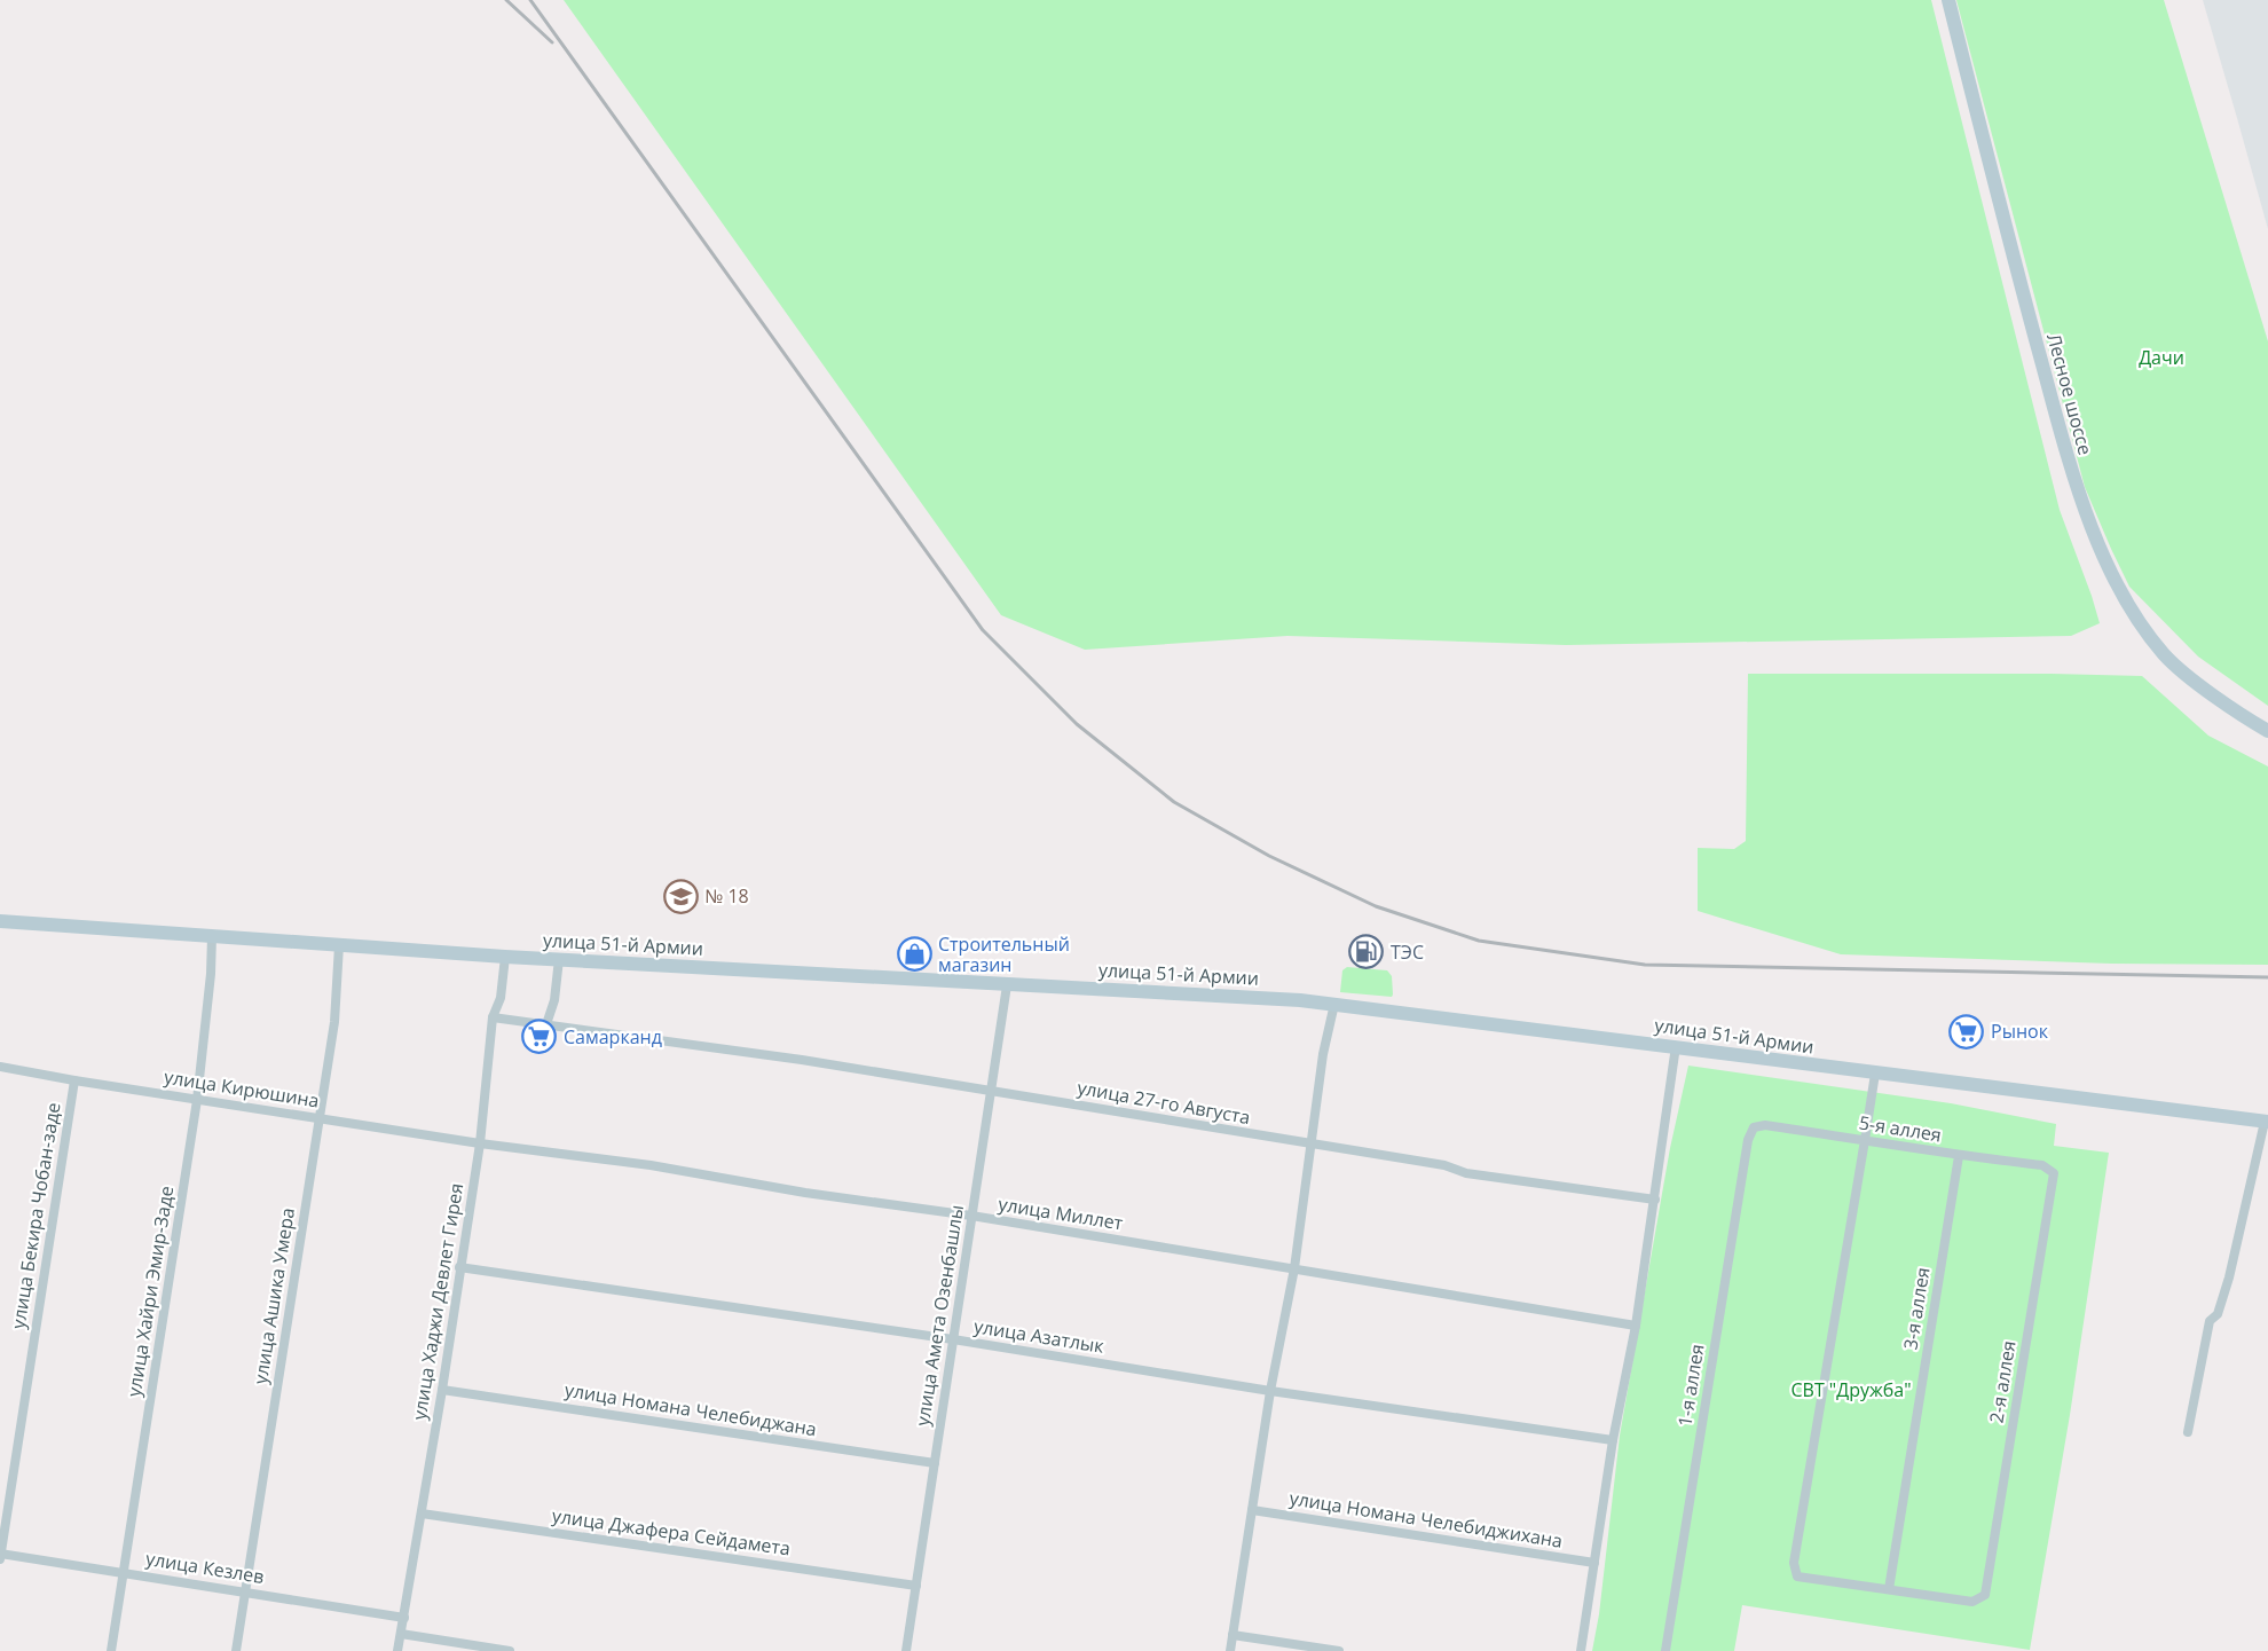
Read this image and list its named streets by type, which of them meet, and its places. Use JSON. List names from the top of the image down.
{
  "streets": {
    "main road": ["Лесное шоссе", "улица 51-й Армии"],
    "street": [
      "улица Кирюшина",
      "улица 27-го Августа",
      "5-я аллея",
      "улица Миллет",
      "улица Бекира Чобан-заде",
      "улица Хайри Эмир-Заде",
      "улица Ашика Умера",
      "улица Хаджи Девлет Гирея",
      "3-я аллея",
      "улица Амета Озенбашлы",
      "улица Азатлык",
      "2-я аллея",
      "1-я аллея",
      "улица Номана Челебиджана",
      "улица Номана Челебиджихана",
      "улица Джафера Сейдамета",
      "улица Кезлев"
    ]
  },
  "crossings": [
    ["улица 51-й Армии", "улица Хайри Эмир-Заде"],
    ["улица 51-й Армии", "улица Ашика Умера"],
    ["улица 51-й Армии", "улица Хаджи Девлет Гирея"],
    ["улица 51-й Армии", "улица Амета Озенбашлы"],
    ["улица Кирюшина", "улица Миллет"],
    ["улица Кирюшина", "улица Бекира Чобан-заде"],
    ["улица Кирюшина", "улица Хайри Эмир-Заде"],
    ["улица Кирюшина", "улица Ашика Умера"],
    ["улица Кирюшина", "улица Хаджи Девлет Гирея"],
    ["улица 27-го Августа", "улица Хаджи Девлет Гирея"],
    ["улица 27-го Августа", "улица Амета Озенбашлы"],
    ["5-я аллея", "3-я аллея"],
    ["5-я аллея", "2-я аллея"],
    ["5-я аллея", "1-я аллея"],
    ["улица Миллет", "улица Хаджи Девлет Гирея"],
    ["улица Миллет", "улица Амета Озенбашлы"],
    ["улица Бекира Чобан-заде", "улица Кезлев"],
    ["улица Хайри Эмир-Заде", "улица Кезлев"],
    ["улица Ашика Умера", "улица Кезлев"],
    ["улица Хаджи Девлет Гирея", "улица Азатлык"],
    ["улица Хаджи Девлет Гирея", "улица Номана Челебиджана"],
    ["улица Хаджи Девлет Гирея", "улица Джафера Сейдамета"],
    ["улица Хаджи Девлет Гирея", "улица Кезлев"],
    ["3-я аллея", "2-я аллея"],
    ["улица Амета Озенбашлы", "улица Азатлык"],
    ["улица Амета Озенбашлы", "улица Номана Челебиджана"],
    ["улица Амета Озенбашлы", "улица Джафера Сейдамета"]
  ],
  "parks": ["Дачи", "СВТ \"Дружба\""],
  "places": {
    "school or university": ["№ 18"],
    "fuel station": ["ТЭС"],
    "shop": ["Строительный магазин"],
    "supermarket": ["Рынок", "Самарканд"]
  }
}
